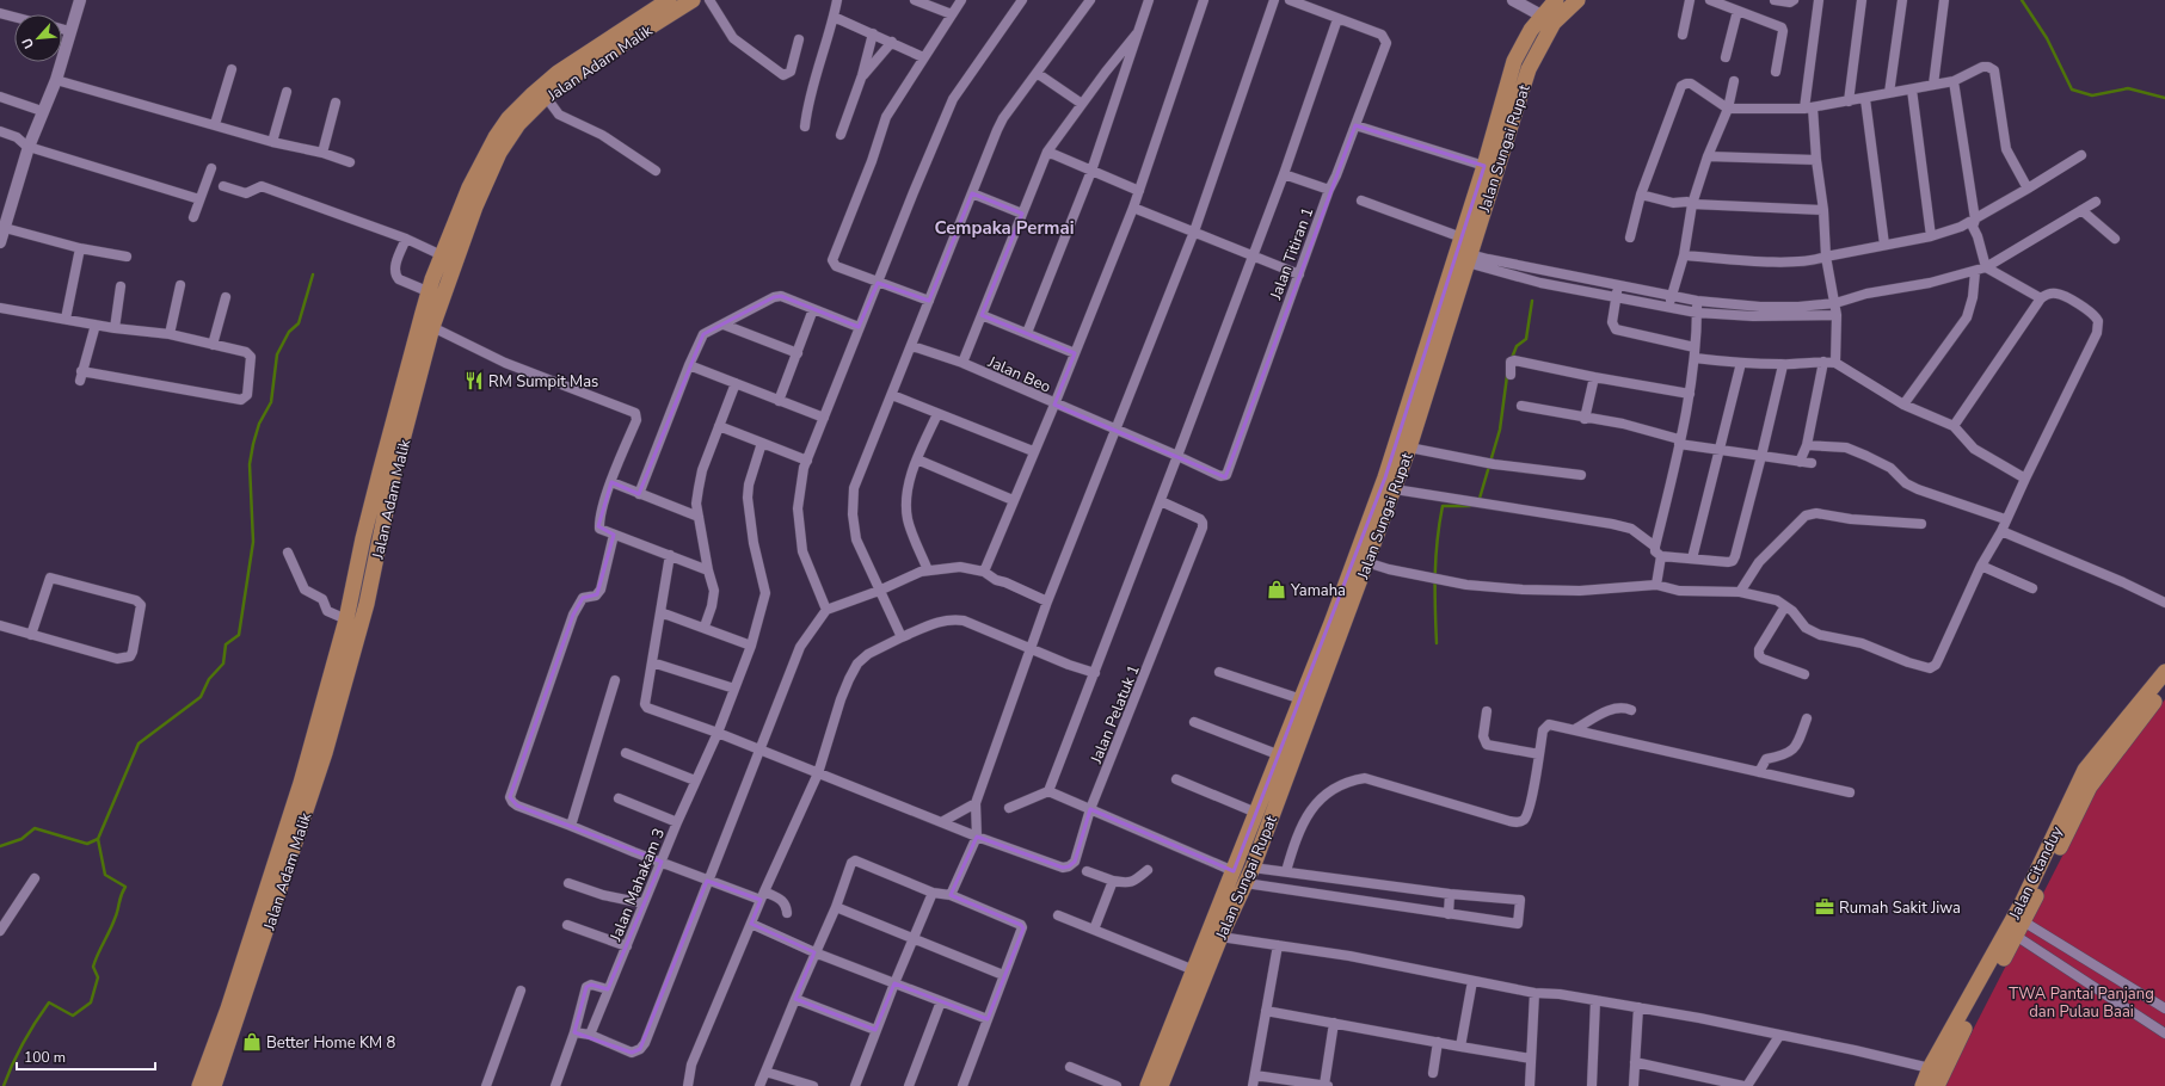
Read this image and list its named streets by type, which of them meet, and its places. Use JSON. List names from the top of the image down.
{
  "streets": {
    "main road": ["Jalan Adam Malik", "Jalan Sungai Rupat", "Jalan Citanduy"],
    "street": [
      "Jalan Titiran 1",
      "Jalan Beo",
      "Jalan Pelatuk 1",
      "Jalan Mahakam 3"
    ]
  },
  "crossings": [
    ["Jalan Titiran 1", "Jalan Beo"]
  ],
  "districts": ["Cempaka Permai"],
  "parks": ["TWA Pantai Panjang dan Pulau Baai"],
  "places": {
    "restaurant": ["RM Sumpit Mas"],
    "shop": ["Yamaha", "Better Home KM 8"],
    "office": ["Rumah Sakit Jiwa"]
  },
  "scale_bar": "100 m",
  "north": "bottom left"
}
